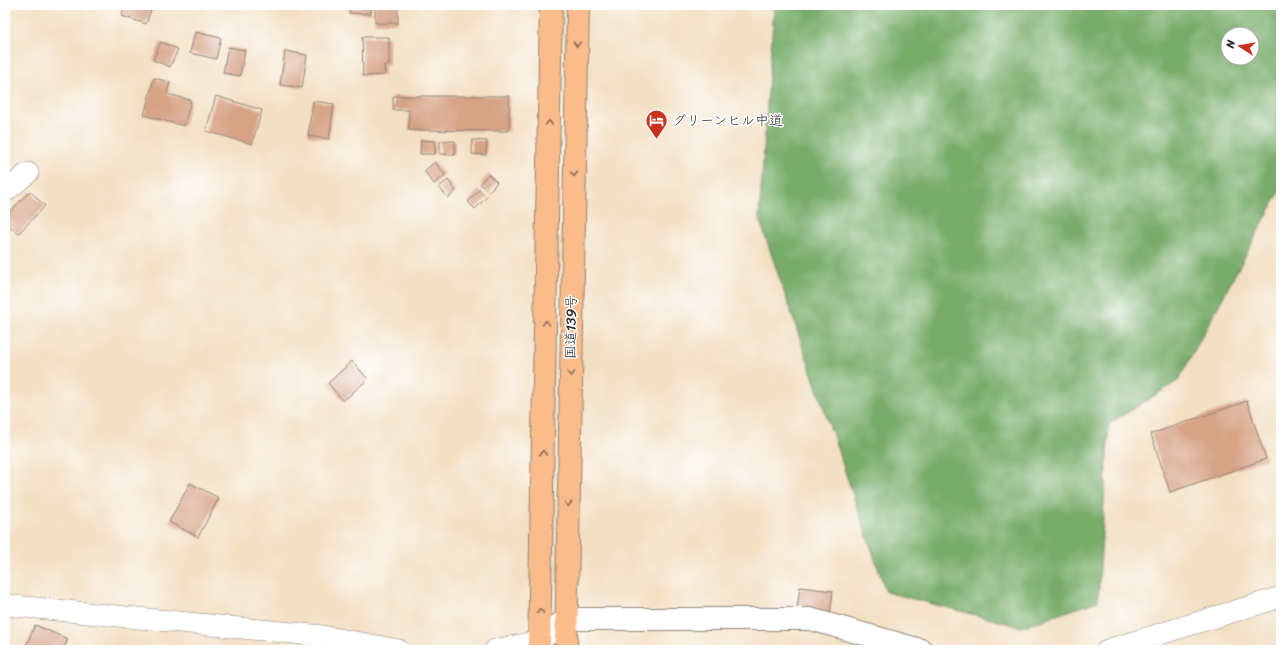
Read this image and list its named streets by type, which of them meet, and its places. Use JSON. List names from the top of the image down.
{
  "streets": {
    "highway": ["国道139号"]
  },
  "places": {
    "hotel": ["グリーンヒル中道"]
  },
  "north": "left"
}
